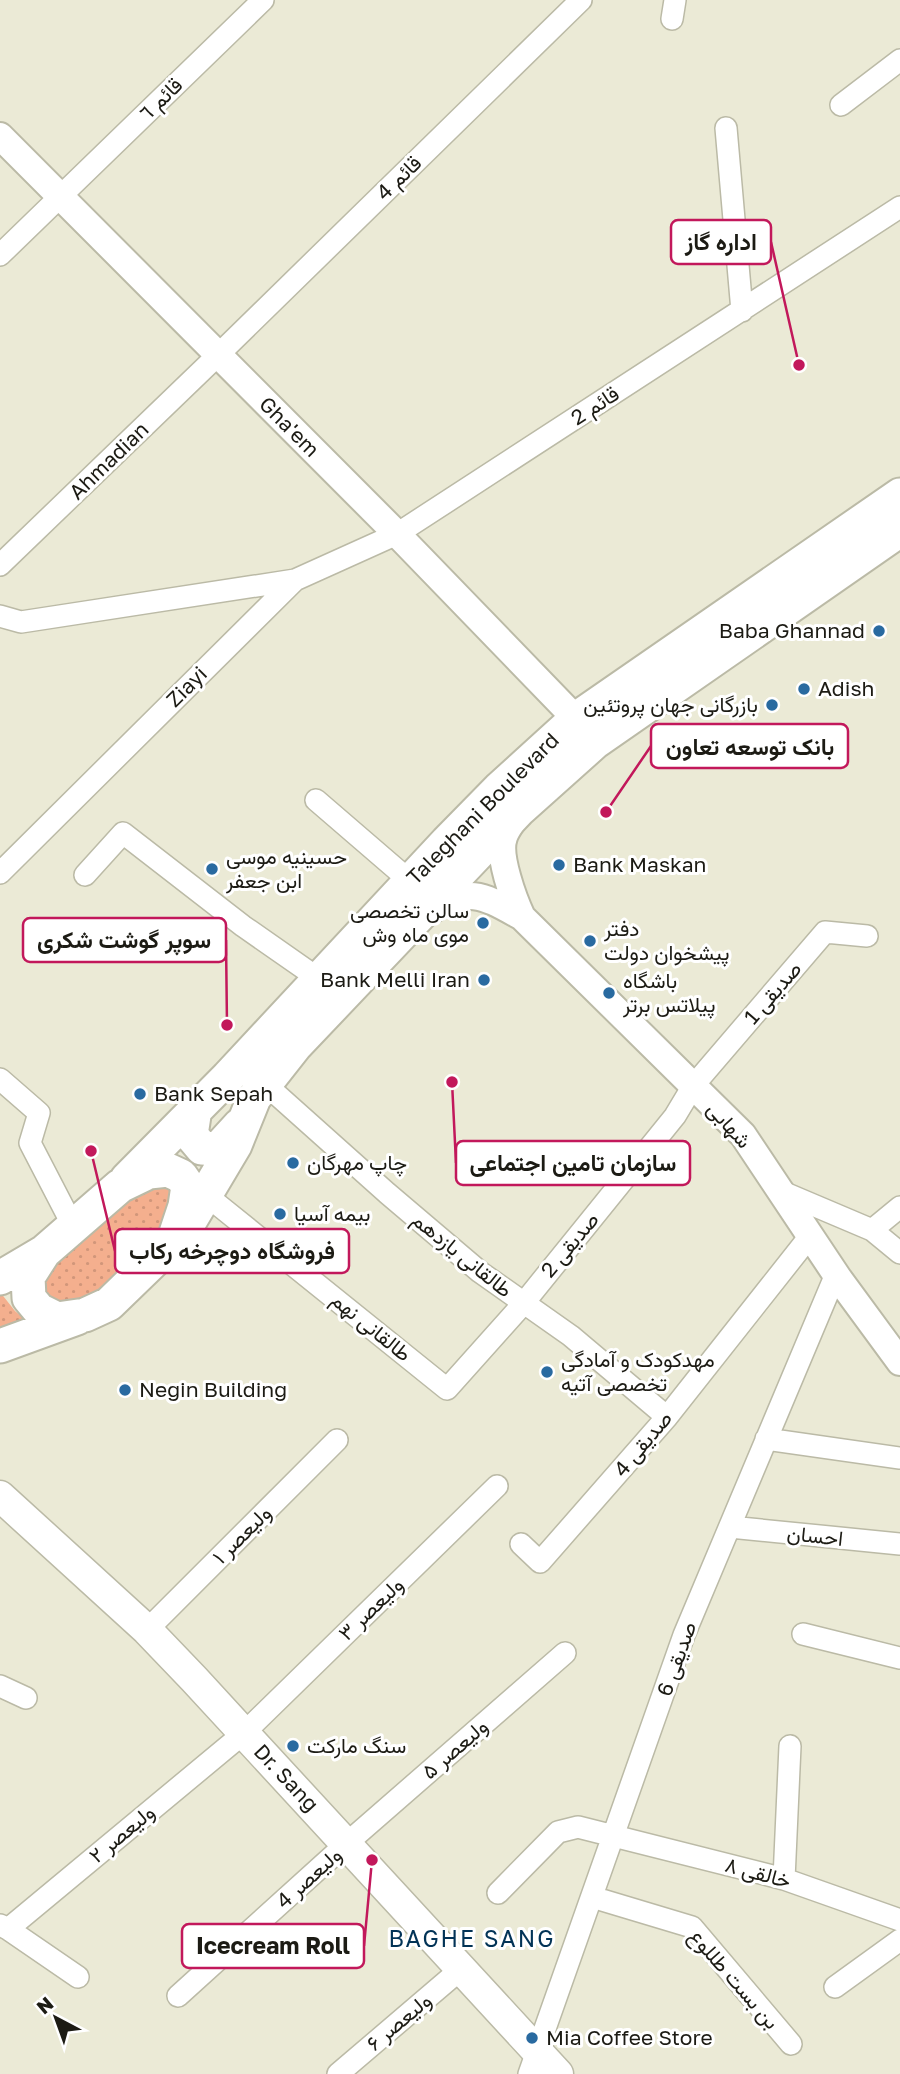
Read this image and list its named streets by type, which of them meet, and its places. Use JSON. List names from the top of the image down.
{
  "streets": {
    "main road": ["Taleghani Boulevard", "Dr. Sang"],
    "street": [
      "قائم ٦",
      "قائم 4",
      "قائم 2",
      "Gha'em",
      "Ahmadian",
      "Ziayi",
      "صدیقی 1",
      "شهابی",
      "صدیقی 2",
      "طالقانی یازدهم",
      "طالقانی نهم",
      "صدیقی 4",
      "ولیعصر ١",
      "احسان",
      "ولیعصر ٣",
      "صدیقی 6",
      "ولیعصر ۵",
      "ولیعصر ٢",
      "خالقی ۸",
      "ولیعصر 4",
      "بن بست طللوع",
      "ولیعصر ۶"
    ]
  },
  "crossings": [
    ["قائم ٦", "Gha'em"],
    ["قائم 4", "Gha'em"],
    ["قائم 4", "Ahmadian"],
    ["قائم 2", "Gha'em"],
    ["قائم 2", "Ziayi"],
    ["Gha'em", "Ahmadian"],
    ["Gha'em", "Ziayi"],
    ["Gha'em", "Taleghani Boulevard"],
    ["Taleghani Boulevard", "طالقانی یازدهم"],
    ["Taleghani Boulevard", "طالقانی نهم"],
    ["صدیقی 1", "شهابی"],
    ["صدیقی 1", "صدیقی 2"],
    ["شهابی", "صدیقی 2"],
    ["شهابی", "صدیقی 4"],
    ["شهابی", "صدیقی 6"],
    ["صدیقی 2", "طالقانی یازدهم"],
    ["صدیقی 2", "طالقانی نهم"],
    ["طالقانی یازدهم", "طالقانی نهم"],
    ["طالقانی یازدهم", "صدیقی 4"],
    ["ولیعصر ١", "Dr. Sang"],
    ["احسان", "صدیقی 6"],
    ["ولیعصر ٣", "Dr. Sang"],
    ["ولیعصر ٣", "ولیعصر ٢"],
    ["صدیقی 6", "Dr. Sang"],
    ["صدیقی 6", "خالقی ۸"],
    ["صدیقی 6", "بن بست طللوع"],
    ["ولیعصر ۵", "Dr. Sang"],
    ["ولیعصر ۵", "ولیعصر 4"],
    ["Dr. Sang", "ولیعصر ٢"],
    ["Dr. Sang", "ولیعصر 4"],
    ["Dr. Sang", "ولیعصر ۶"]
  ],
  "districts": ["BAGHE SANG"],
  "places": [
    "اداره گاز",
    "Baba Ghannad",
    "Adish",
    "بازرگانی جهان پروتئین",
    "بانک توسعه تعاون",
    "Bank Maskan",
    "حسینیه موسی ابن جعفر",
    "سالن تخصصی موی ماه وش",
    "دفتر پیشخوان دولت",
    "Bank Melli Iran",
    "باشگاه پیلاتس برتر",
    "سوپر گوشت شکری",
    "سازمان تامین اجتماعی",
    "Bank Sepah",
    "فروشگاه دوچرخه رکاب",
    "چاپ مهرگان",
    "بیمه آسیا",
    "مهدکودک و آمادگی تخصصی آتیه",
    "Negin Building",
    "سنگ مارکت",
    "Icecream Roll",
    "Mia Coffee Store"
  ],
  "north": "top left"
}
